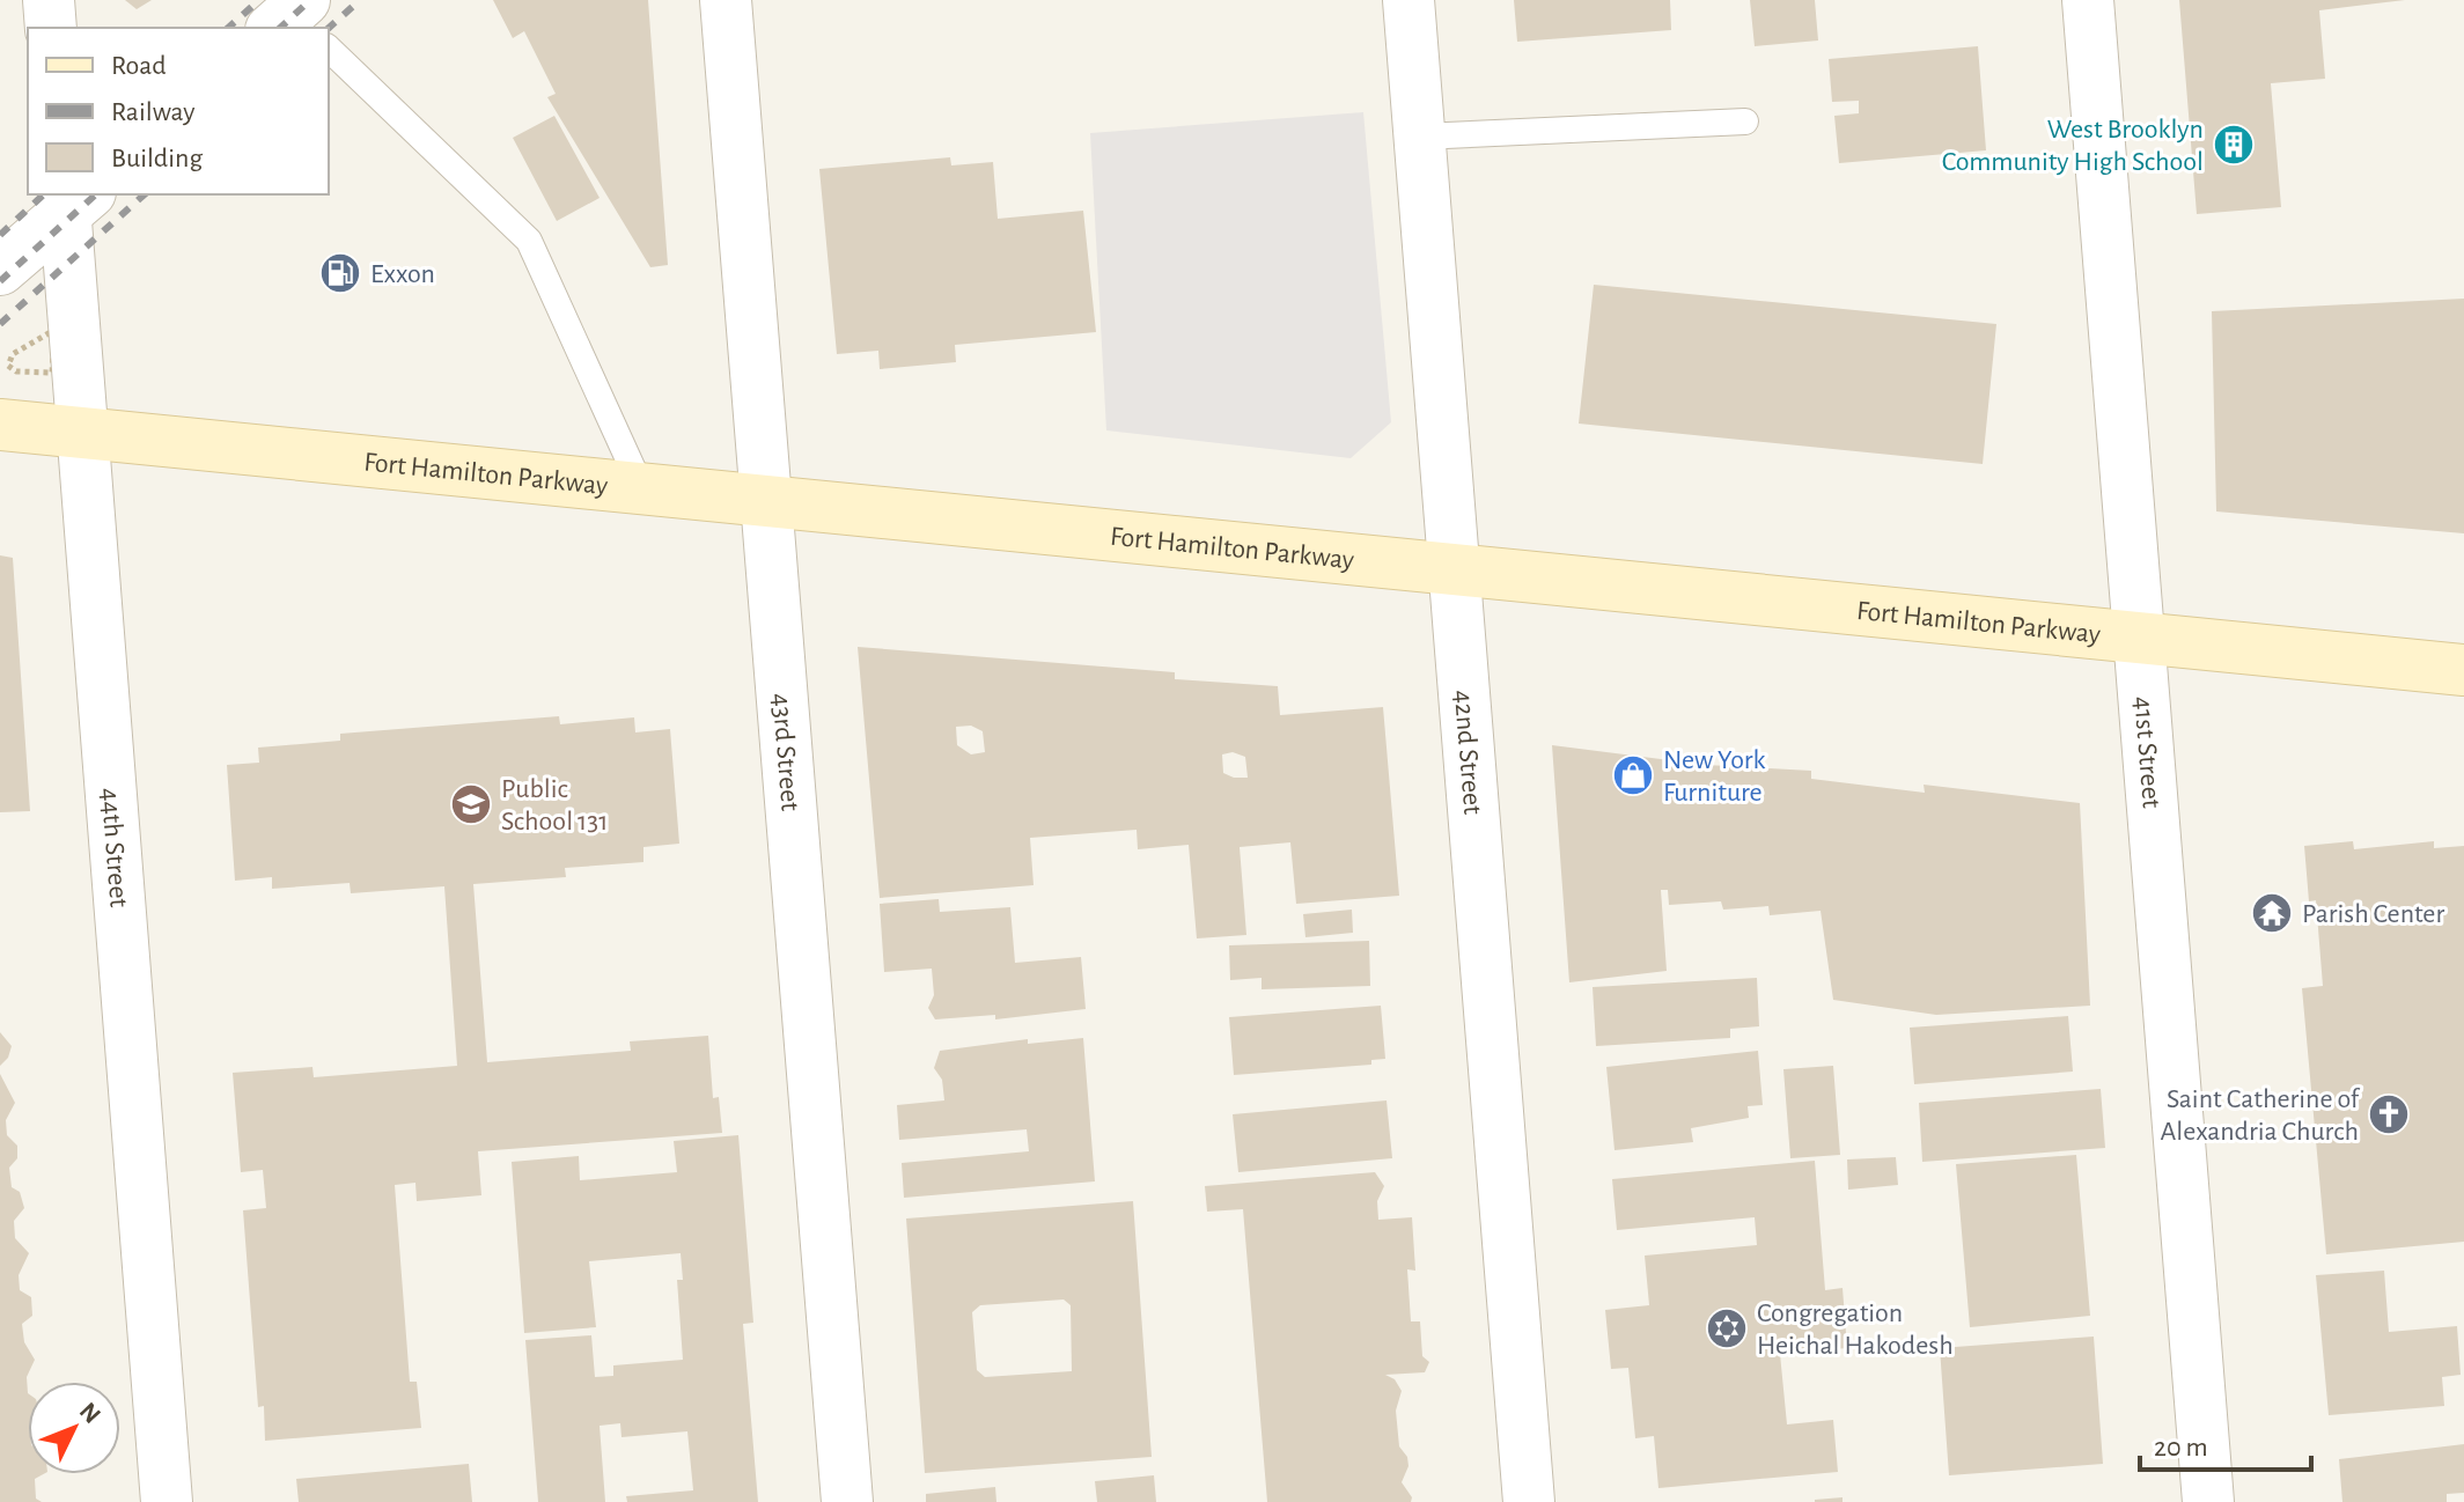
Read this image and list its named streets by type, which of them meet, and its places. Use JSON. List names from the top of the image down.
{
  "streets": {
    "main road": ["Fort Hamilton Parkway"],
    "street": [
      "43rd Street",
      "42nd Street",
      "41st Street",
      "44th Street"
    ]
  },
  "crossings": [
    ["Fort Hamilton Parkway", "43rd Street"],
    ["Fort Hamilton Parkway", "42nd Street"],
    ["Fort Hamilton Parkway", "41st Street"],
    ["Fort Hamilton Parkway", "44th Street"]
  ],
  "places": {
    "building": ["West Brooklyn Community High School"],
    "fuel station": ["Exxon"],
    "shop": ["New York Furniture"],
    "school or university": ["Public School 131"],
    "temple": ["Parish Center"],
    "church": ["Saint Catherine of Alexandria Church"],
    "synagogue": ["Congregation Heichal Hakodesh"]
  },
  "legend": ["Road", "Railway", "Building"],
  "scale_bar": "20 m",
  "north": "top right"
}
